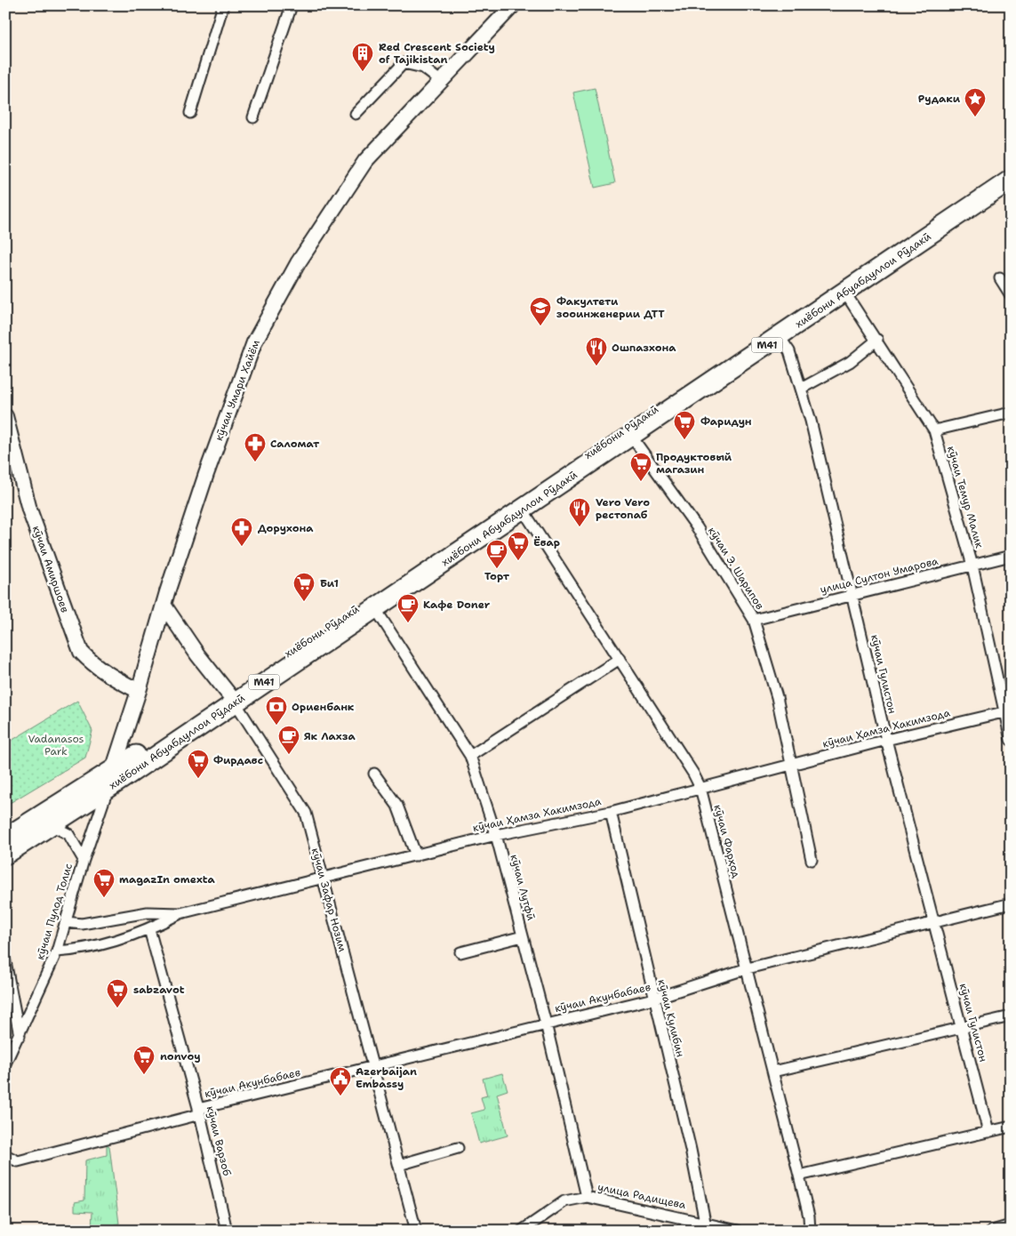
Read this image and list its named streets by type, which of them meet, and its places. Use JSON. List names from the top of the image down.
{
  "streets": {
    "highway": ["хиёбони Абуабдуллои Рӯдакӣ", "M41", "хиёбони Рӯдакӣ"],
    "street": [
      "кӯчаи Умари Хайём",
      "кӯчаи Темур Малик",
      "кӯчаи Э. Шарипов",
      "кӯчаи Амиршоев",
      "улица Султон Умарова",
      "кӯчаи Гулистон",
      "кӯчаи Ҳамза Хакимзода",
      "кӯчаи Фарҳод",
      "кӯчаи Лутфӣ",
      "кӯчаи Зафар Нозим",
      "кӯчаи Пулод Толис",
      "кӯчаи Акунбабаев",
      "кӯчаи Кулибин",
      "кӯчаи Варзоб",
      "улица Радищева"
    ]
  },
  "crossings": [
    ["хиёбони Абуабдуллои Рӯдакӣ", "кӯчаи Умари Хайём"],
    ["хиёбони Абуабдуллои Рӯдакӣ", "хиёбони Рӯдакӣ"],
    ["хиёбони Абуабдуллои Рӯдакӣ", "кӯчаи Темур Малик"],
    ["хиёбони Абуабдуллои Рӯдакӣ", "кӯчаи Э. Шарипов"],
    ["хиёбони Абуабдуллои Рӯдакӣ", "кӯчаи Гулистон"],
    ["хиёбони Абуабдуллои Рӯдакӣ", "кӯчаи Фарҳод"],
    ["хиёбони Абуабдуллои Рӯдакӣ", "кӯчаи Лутфӣ"],
    ["хиёбони Абуабдуллои Рӯдакӣ", "кӯчаи Зафар Нозим"],
    ["хиёбони Абуабдуллои Рӯдакӣ", "кӯчаи Пулод Толис"],
    ["кӯчаи Умари Хайём", "хиёбони Рӯдакӣ"],
    ["кӯчаи Умари Хайём", "кӯчаи Амиршоев"],
    ["кӯчаи Умари Хайём", "кӯчаи Зафар Нозим"],
    ["кӯчаи Умари Хайём", "кӯчаи Пулод Толис"],
    ["хиёбони Рӯдакӣ", "кӯчаи Зафар Нозим"],
    ["кӯчаи Темур Малик", "улица Султон Умарова"],
    ["кӯчаи Темур Малик", "кӯчаи Ҳамза Хакимзода"],
    ["кӯчаи Э. Шарипов", "улица Султон Умарова"],
    ["кӯчаи Э. Шарипов", "кӯчаи Ҳамза Хакимзода"],
    ["улица Султон Умарова", "кӯчаи Гулистон"],
    ["кӯчаи Гулистон", "кӯчаи Ҳамза Хакимзода"],
    ["кӯчаи Гулистон", "кӯчаи Акунбабаев"],
    ["кӯчаи Ҳамза Хакимзода", "кӯчаи Фарҳод"],
    ["кӯчаи Ҳамза Хакимзода", "кӯчаи Лутфӣ"],
    ["кӯчаи Ҳамза Хакимзода", "кӯчаи Зафар Нозим"],
    ["кӯчаи Ҳамза Хакимзода", "кӯчаи Пулод Толис"],
    ["кӯчаи Ҳамза Хакимзода", "кӯчаи Кулибин"],
    ["кӯчаи Фарҳод", "кӯчаи Акунбабаев"],
    ["кӯчаи Лутфӣ", "кӯчаи Акунбабаев"],
    ["кӯчаи Лутфӣ", "улица Радищева"],
    ["кӯчаи Зафар Нозим", "кӯчаи Акунбабаев"],
    ["кӯчаи Акунбабаев", "кӯчаи Кулибин"],
    ["кӯчаи Акунбабаев", "кӯчаи Варзоб"],
    ["кӯчаи Кулибин", "улица Радищева"]
  ],
  "parks": ["Vadanasos Park"],
  "places": {
    "building": ["Red Crescent Society of Tajikistan"],
    "place": ["Рудаки"],
    "school or university": ["Факултети зооинженерии ДТТ"],
    "restaurant": ["Oшпазхона", "Vero Vero рестопаб"],
    "supermarket": [
      "Фаридун",
      "Продуктовый магазин",
      "Ёвар",
      "Би1",
      "Фирдавс",
      "magazIn omexta",
      "sabzavot",
      "nonvoy"
    ],
    "pharmacy": ["Саломат", "Дорухона"],
    "cafe": ["Торт", "Кафе Doner", "Як Лахза"],
    "bank": ["Ориенбанк"],
    "public building": ["Azerbaijan Embassy"]
  }
}
